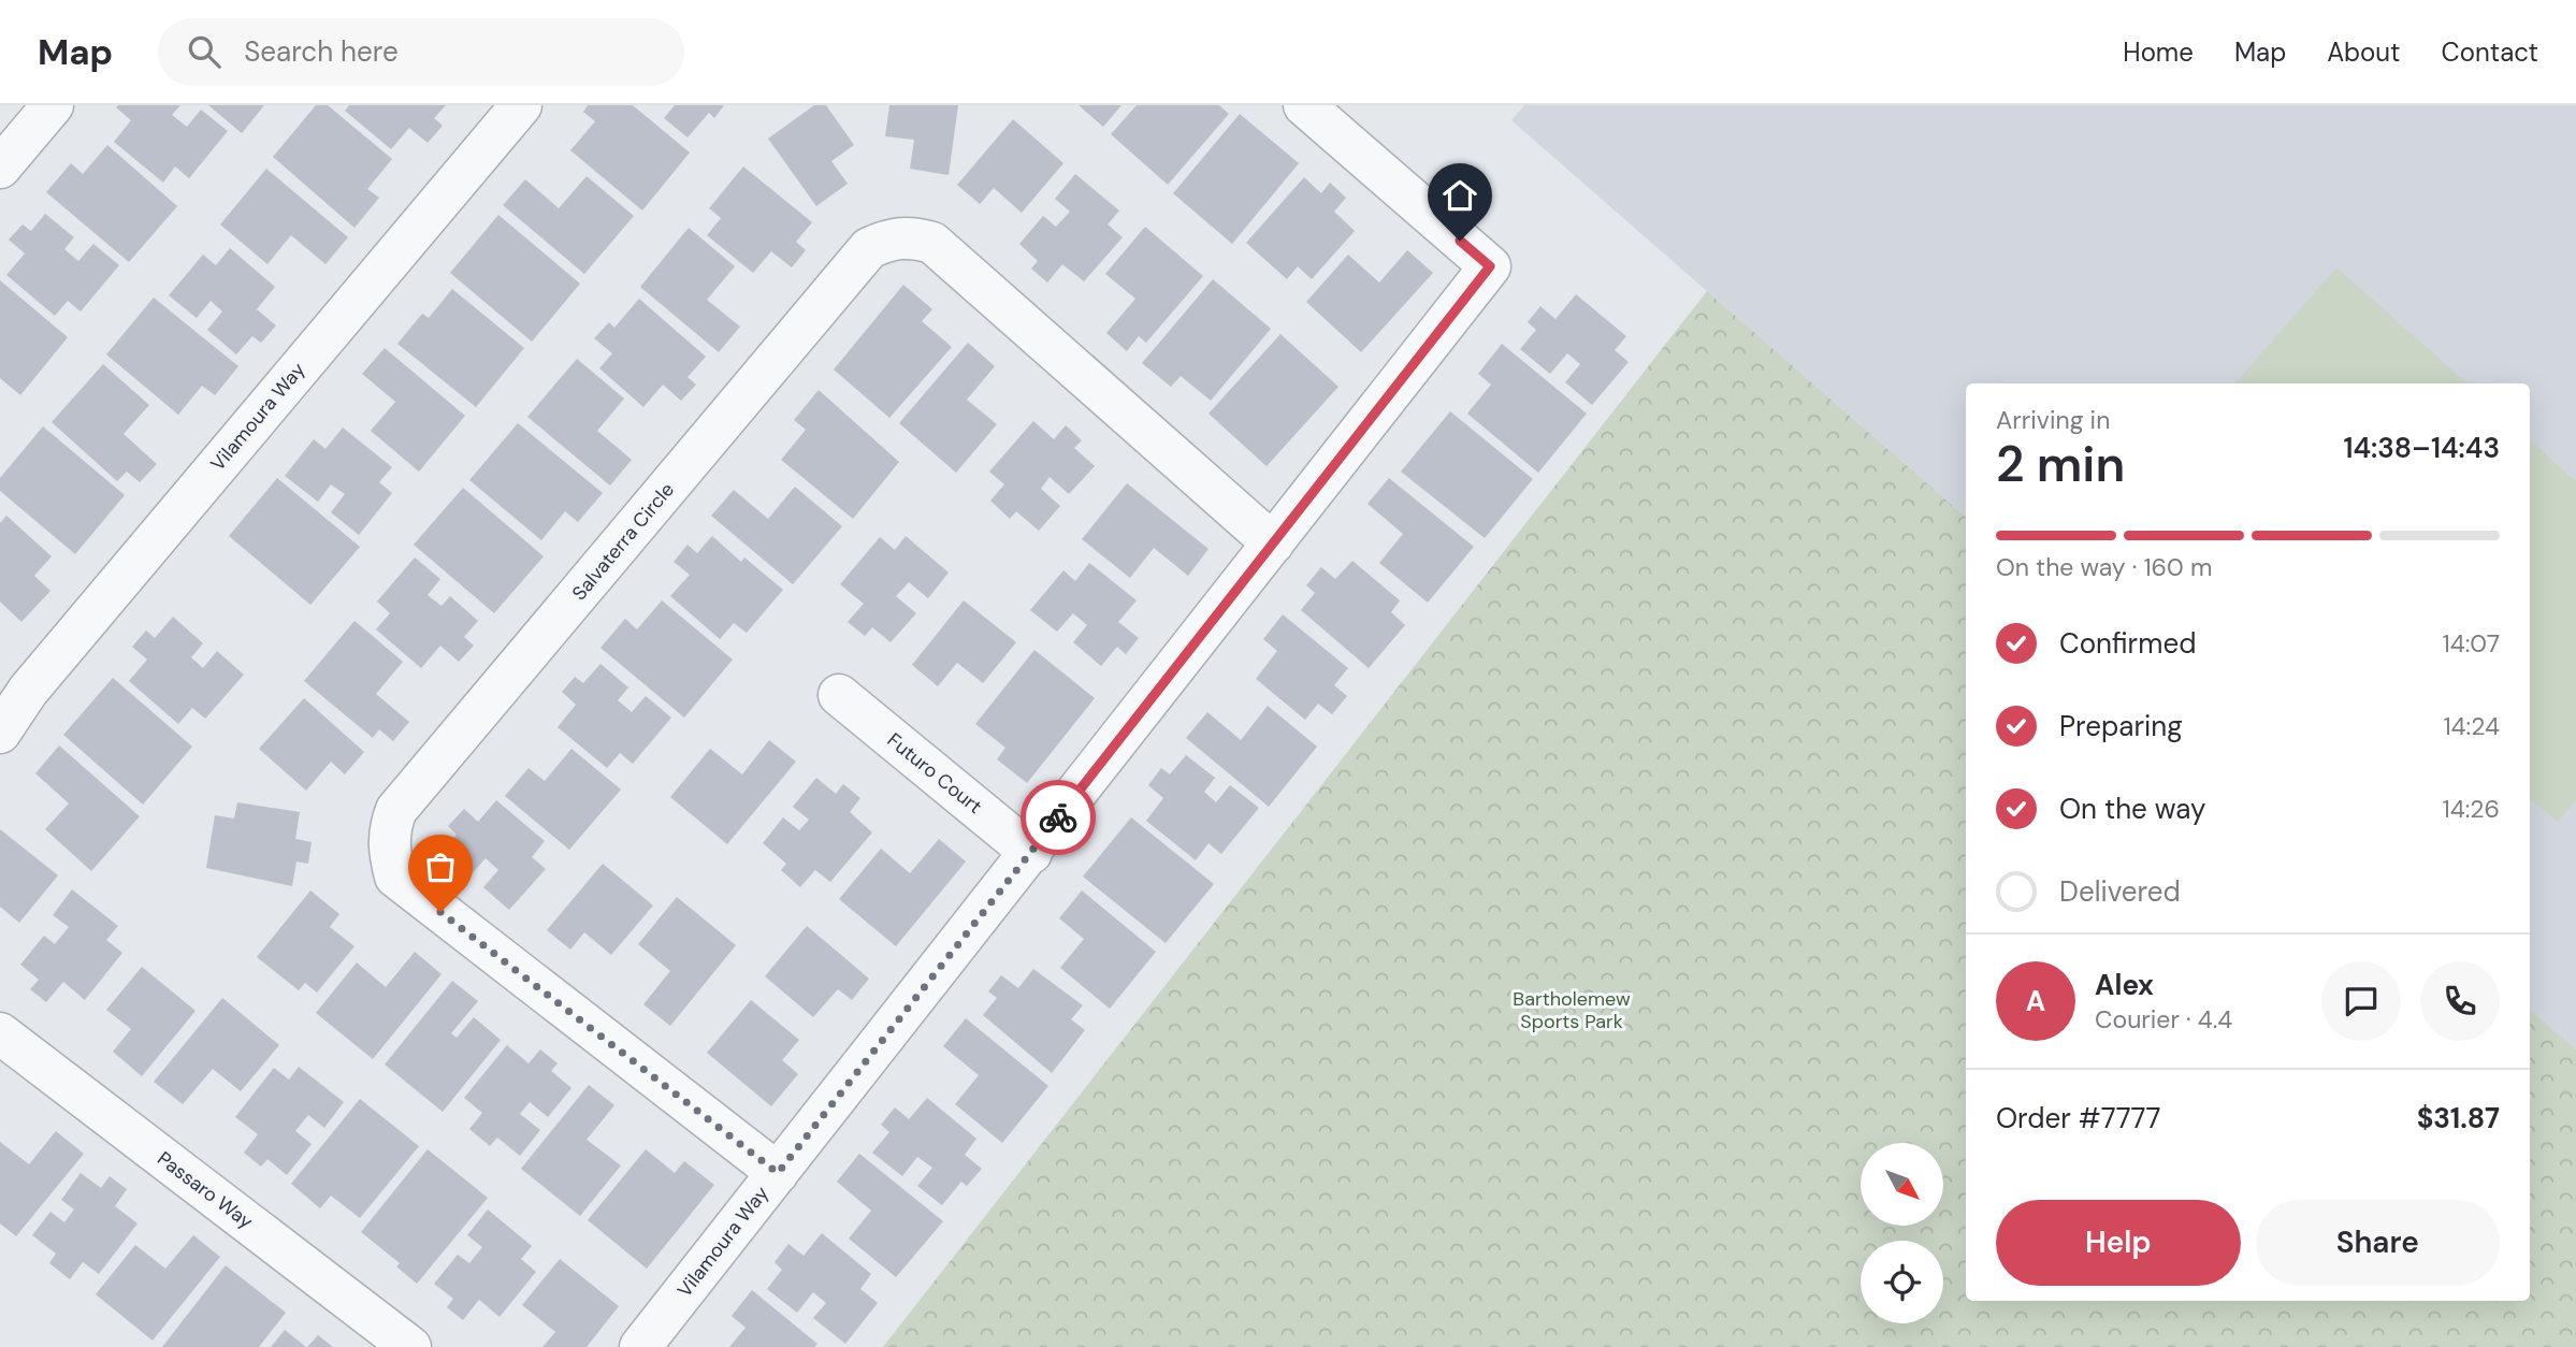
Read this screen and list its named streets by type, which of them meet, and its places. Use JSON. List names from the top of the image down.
{
  "streets": {
    "street": [
      "Vilamoura Way",
      "Salvaterra Circle",
      "Futuro Court",
      "Passaro Way"
    ]
  },
  "crossings": [
    ["Vilamoura Way", "Salvaterra Circle"],
    ["Vilamoura Way", "Futuro Court"]
  ],
  "parks": ["Bartholemew Sports Park"],
  "north": "bottom right",
  "page": {
    "header": "Map",
    "search": "Search here",
    "nav": [
      "Home",
      "Map",
      "About",
      "Contact"
    ],
    "heading": ["2 min", "Arriving in", "14:38–14:43"],
    "panel": [
      "Alex",
      "Courier · 4.4",
      "Order #7777",
      "$31.87"
    ],
    "bar": "On the way · 160 m",
    "list": [
      ["Confirmed", "14:07"],
      ["Preparing", "14:24"],
      ["On the way", "14:26"],
      "Delivered"
    ],
    "round": "A",
    "buttons": ["Help", "Share"]
  }
}
